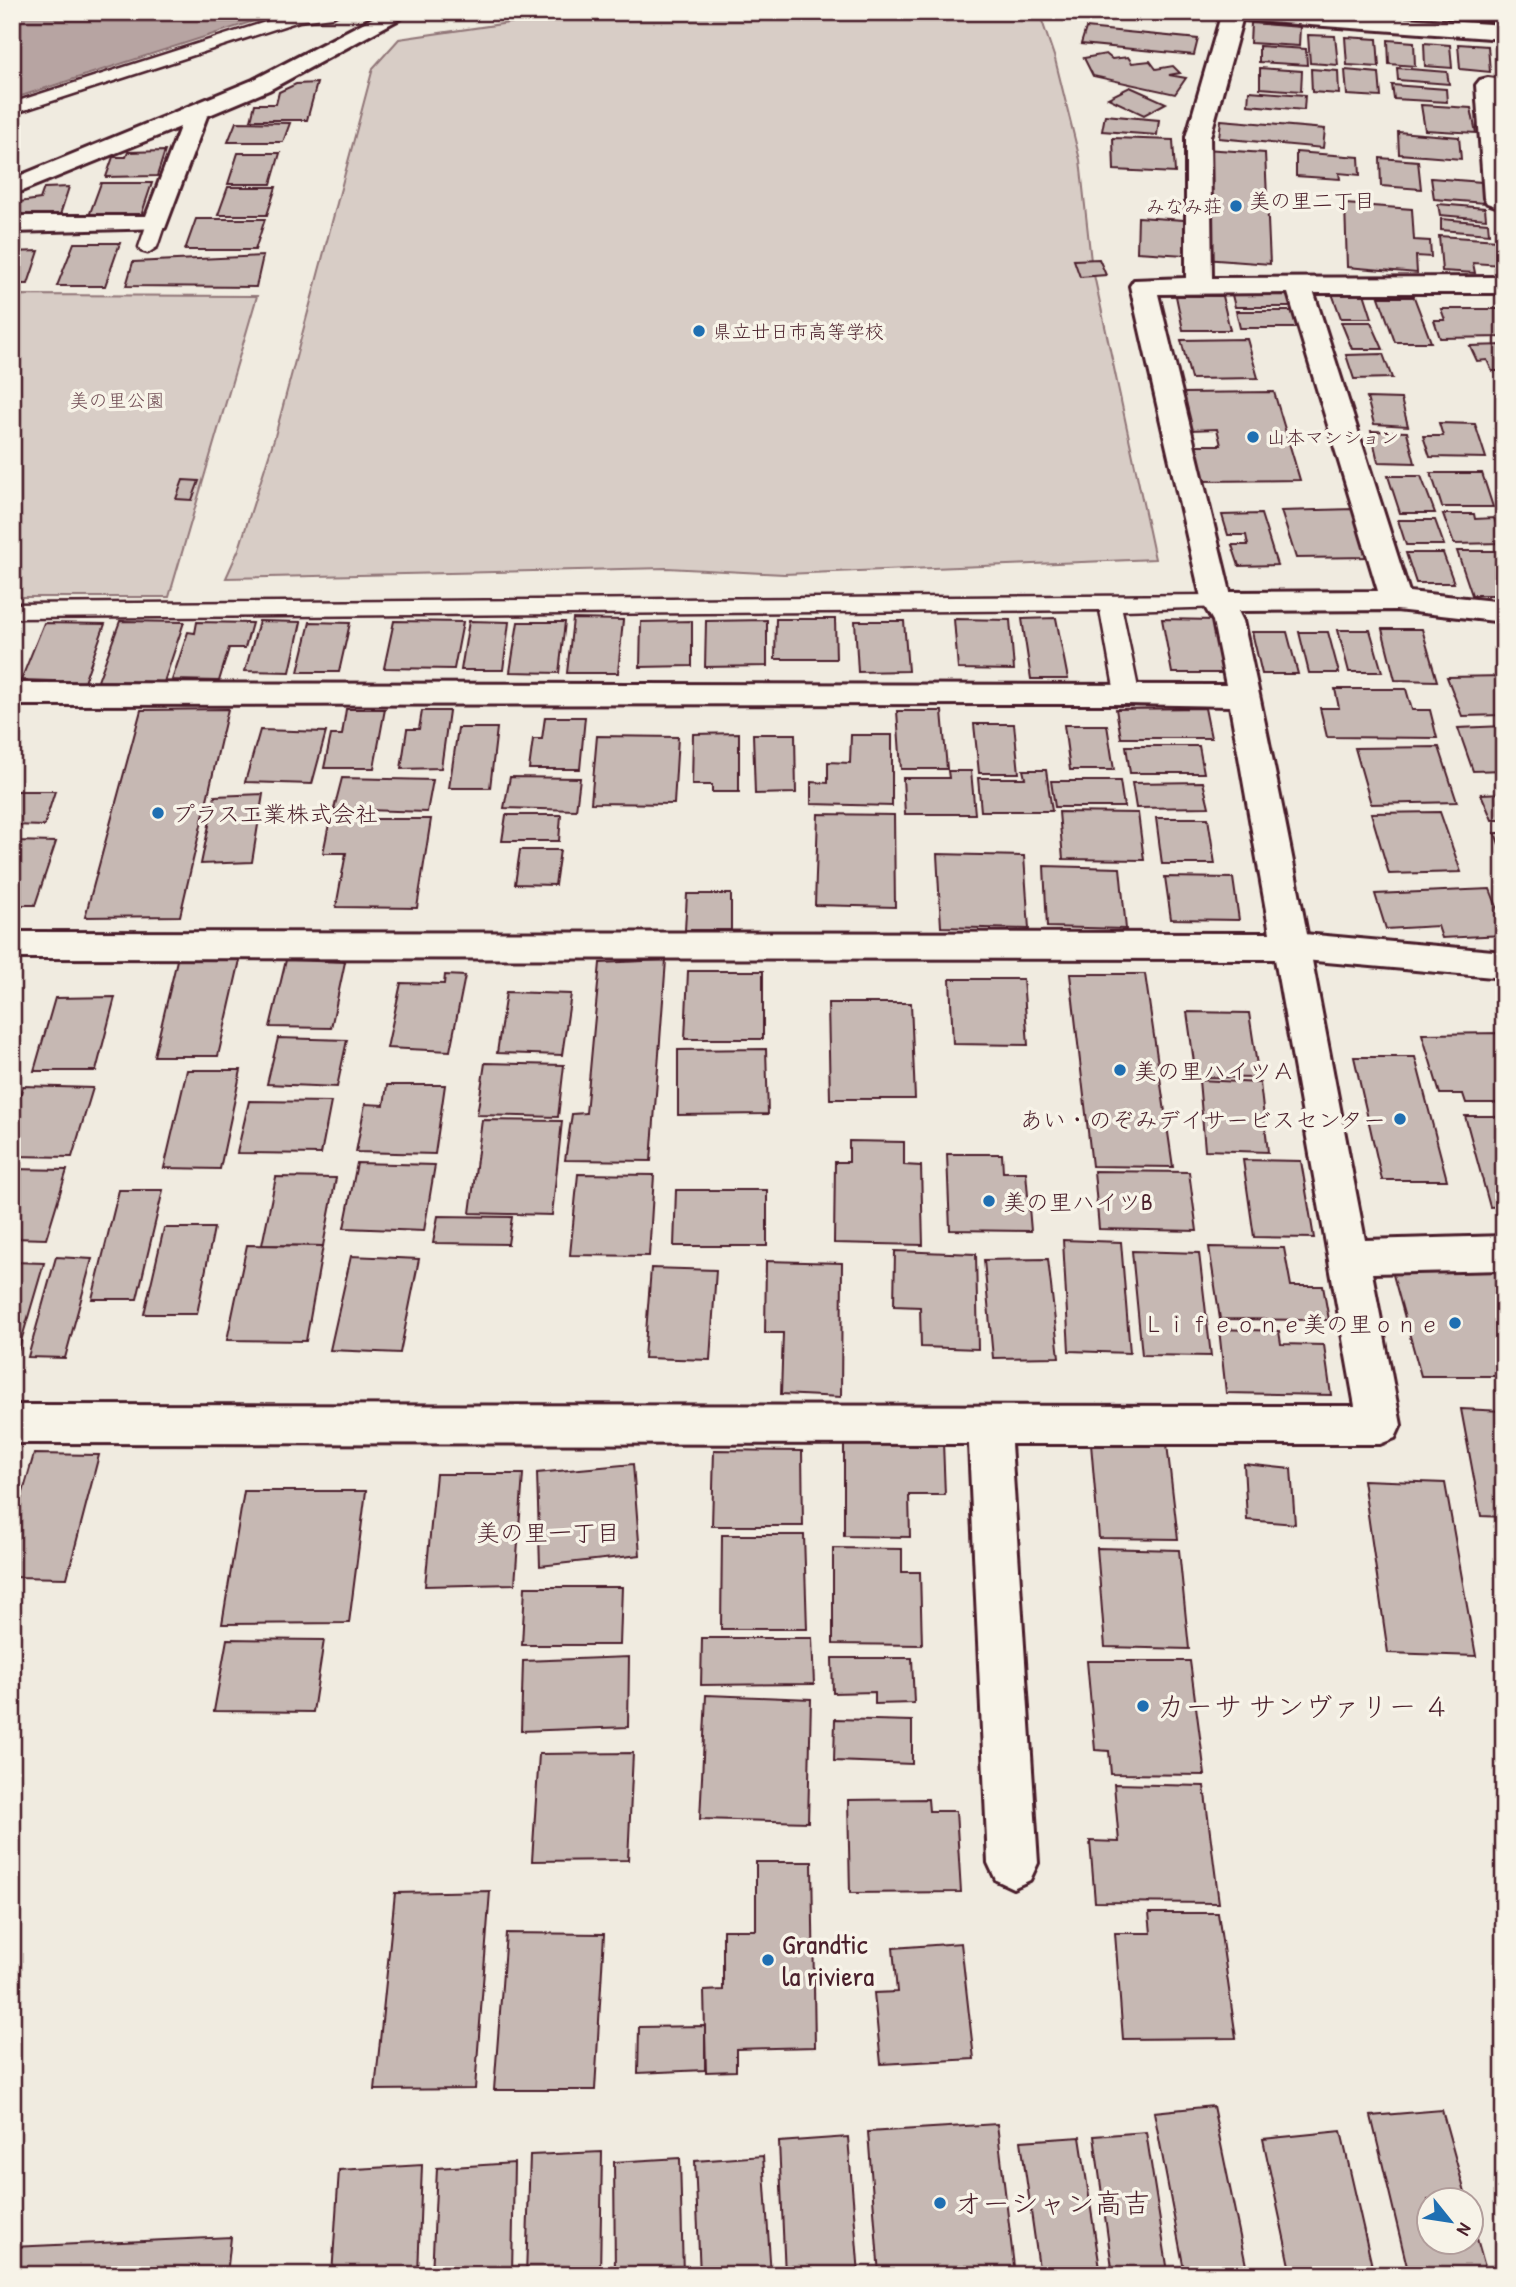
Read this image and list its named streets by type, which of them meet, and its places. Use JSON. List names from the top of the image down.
{
  "districts": ["美の里二丁目", "美の里一丁目"],
  "parks": ["美の里公園"],
  "places": [
    "みなみ荘",
    "県立廿日市高等学校",
    "山本マンション",
    "プラス工業株式会社",
    "美の里ハイツＡ",
    "あい・のぞみデイサービスセンター",
    "美の里ハイツB",
    "Ｌｉｆｅｏｎｅ美の里ｏｎｅ",
    "カーサ サンヴァリー ４",
    "Grandtic la riviera",
    "オーシャン高吉"
  ],
  "north": "bottom right"
}
